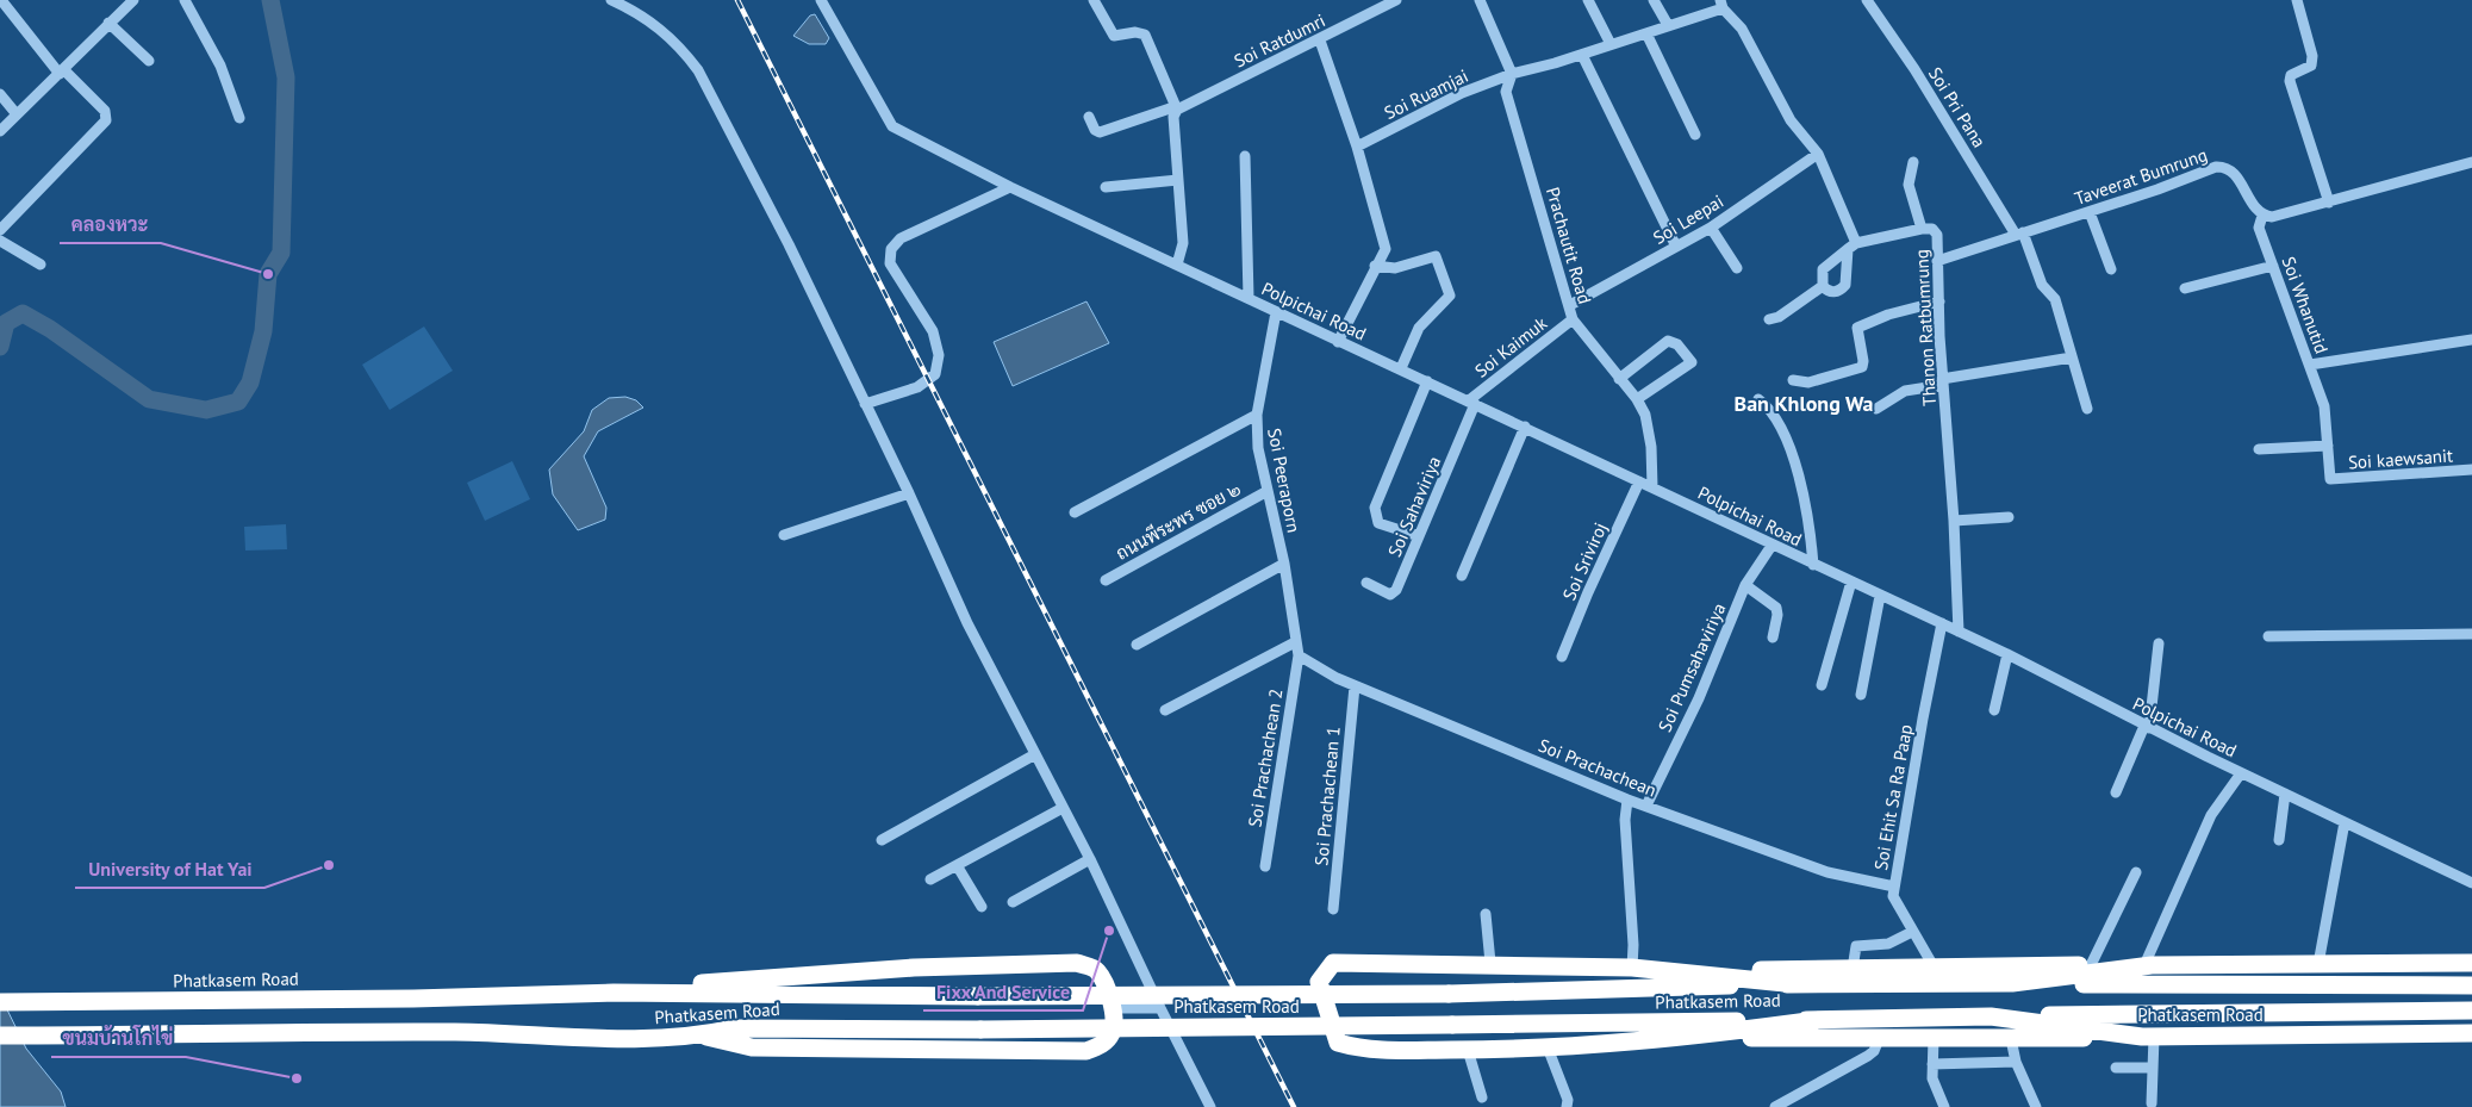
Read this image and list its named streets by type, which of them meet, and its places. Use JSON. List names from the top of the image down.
{
  "streets": {
    "highway": ["Phatkasem Road"],
    "street": [
      "Soi Ratdumri",
      "Soi Ruamjai",
      "Soi Pri Pana",
      "Taveerat Bumrung",
      "Soi Leepai",
      "Prachautit Road",
      "Soi Whanutid",
      "Polpichai Road",
      "Thanon Ratbumrung",
      "Soi Kaimuk",
      "Soi kaewsanit",
      "Soi Peeraporn",
      "Soi Sahaviriya",
      "ถนนพีระพร ซอย ๒",
      "Soi Sriviroj",
      "Soi Pumsahaviriya",
      "Soi Prachachean 2",
      "Soi Prachachean",
      "Soi Prachachean 1",
      "Soi Ehit Sa Ra Paap"
    ]
  },
  "crossings": [
    ["Soi Ruamjai", "Prachautit Road"],
    ["Soi Pri Pana", "Taveerat Bumrung"],
    ["Taveerat Bumrung", "Soi Whanutid"],
    ["Taveerat Bumrung", "Thanon Ratbumrung"],
    ["Soi Leepai", "Prachautit Road"],
    ["Prachautit Road", "Polpichai Road"],
    ["Prachautit Road", "Soi Kaimuk"],
    ["Soi Whanutid", "Soi kaewsanit"],
    ["Polpichai Road", "Thanon Ratbumrung"],
    ["Polpichai Road", "Soi Kaimuk"],
    ["Polpichai Road", "Soi Peeraporn"],
    ["Polpichai Road", "Soi Sahaviriya"],
    ["Polpichai Road", "Soi Sriviroj"],
    ["Polpichai Road", "Soi Pumsahaviriya"],
    ["Polpichai Road", "Soi Ehit Sa Ra Paap"],
    ["Soi Kaimuk", "Soi Sahaviriya"],
    ["Soi Peeraporn", "ถนนพีระพร ซอย ๒"],
    ["Soi Peeraporn", "Soi Prachachean 2"],
    ["Soi Peeraporn", "Soi Prachachean"],
    ["Soi Pumsahaviriya", "Soi Prachachean"],
    ["Soi Prachachean 2", "Soi Prachachean"],
    ["Soi Prachachean", "Soi Prachachean 1"],
    ["Soi Prachachean", "Soi Ehit Sa Ra Paap"]
  ],
  "districts": ["Ban Khlong Wa"],
  "places": [
    "คลองหวะ",
    "University of Hat Yai",
    "Fixx And Service",
    "ขนมบ้านโกไข่"
  ]
}
